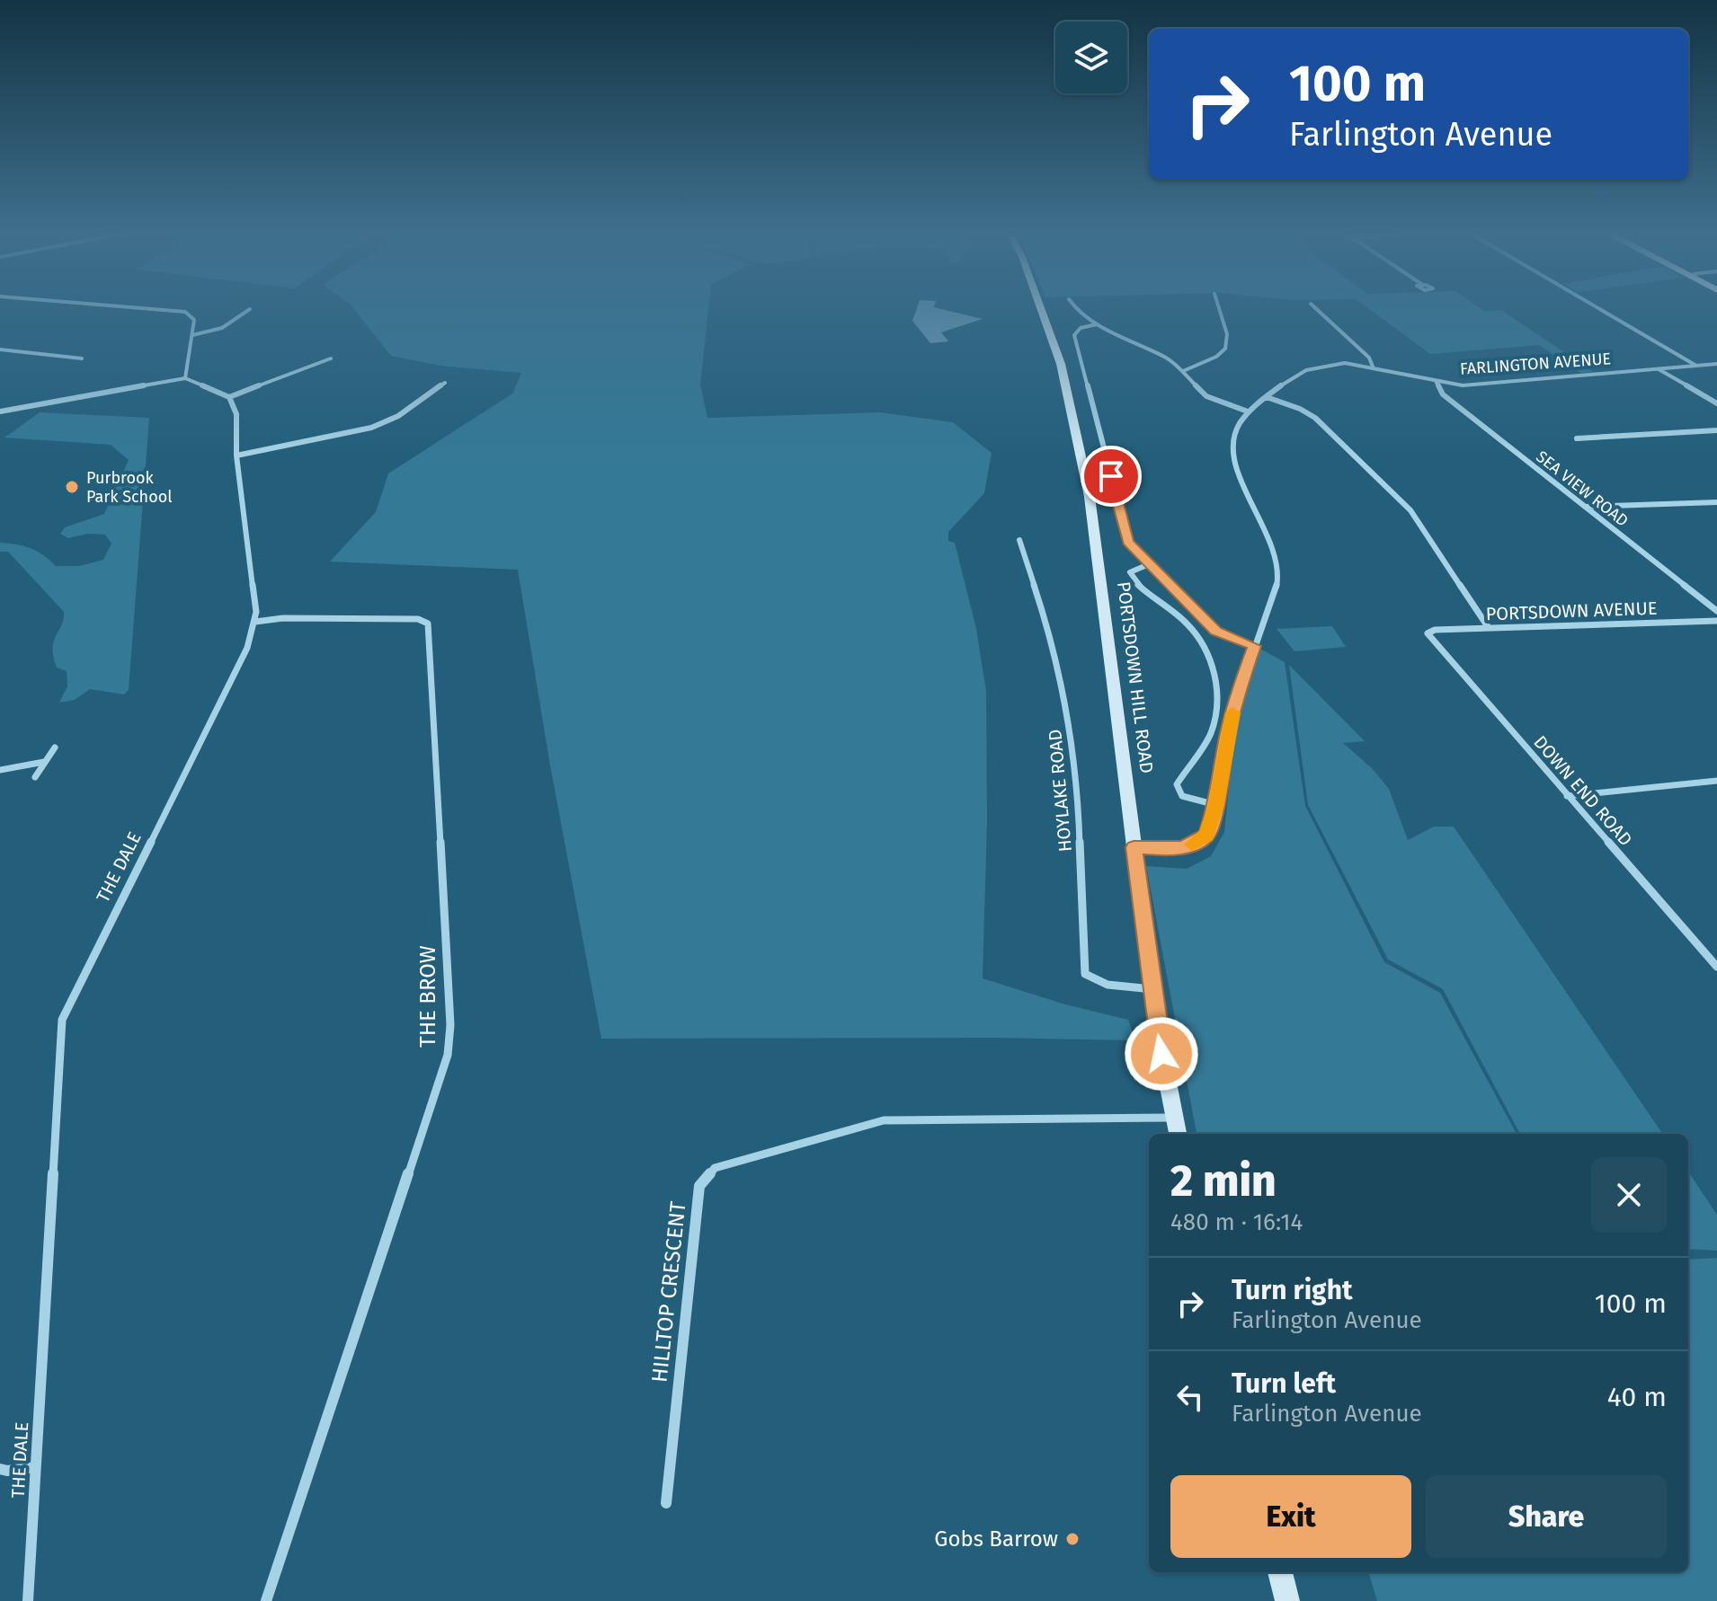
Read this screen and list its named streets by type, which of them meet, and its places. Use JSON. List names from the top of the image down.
{
  "streets": {
    "main road": ["PORTSDOWN HILL ROAD"],
    "street": [
      "FARLINGTON AVENUE",
      "SEA VIEW ROAD",
      "PORTSDOWN AVENUE",
      "HOYLAKE ROAD",
      "DOWN END ROAD",
      "THE DALE",
      "THE BROW",
      "HILLTOP CRESCENT"
    ]
  },
  "crossings": [
    ["FARLINGTON AVENUE", "SEA VIEW ROAD"],
    ["PORTSDOWN AVENUE", "DOWN END ROAD"],
    ["PORTSDOWN HILL ROAD", "HOYLAKE ROAD"],
    ["PORTSDOWN HILL ROAD", "HILLTOP CRESCENT"],
    ["THE DALE", "THE BROW"]
  ],
  "places": ["Purbrook Park School", "Gobs Barrow"],
  "page": {
    "turn": ["100 m", "Farlington Avenue"],
    "heading": ["2 min", "480 m · 16:14"],
    "list": [
      {
        "name": "Turn right",
        "note": "Farlington Avenue",
        "value": "100 m"
      },
      {
        "name": "Turn left",
        "note": "Farlington Avenue",
        "value": "40 m"
      }
    ],
    "buttons": ["Exit", "Share"]
  }
}
